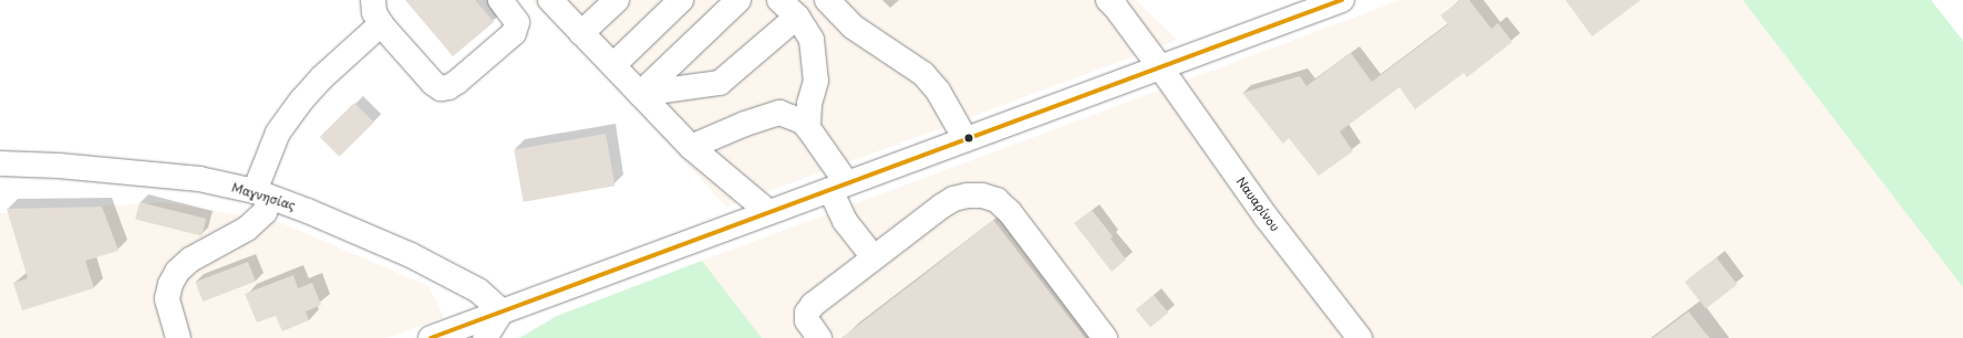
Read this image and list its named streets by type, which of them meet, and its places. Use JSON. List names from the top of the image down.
{
  "streets": {
    "street": ["Μαγνησίας", "Ναυαρίνου"]
  }
}
